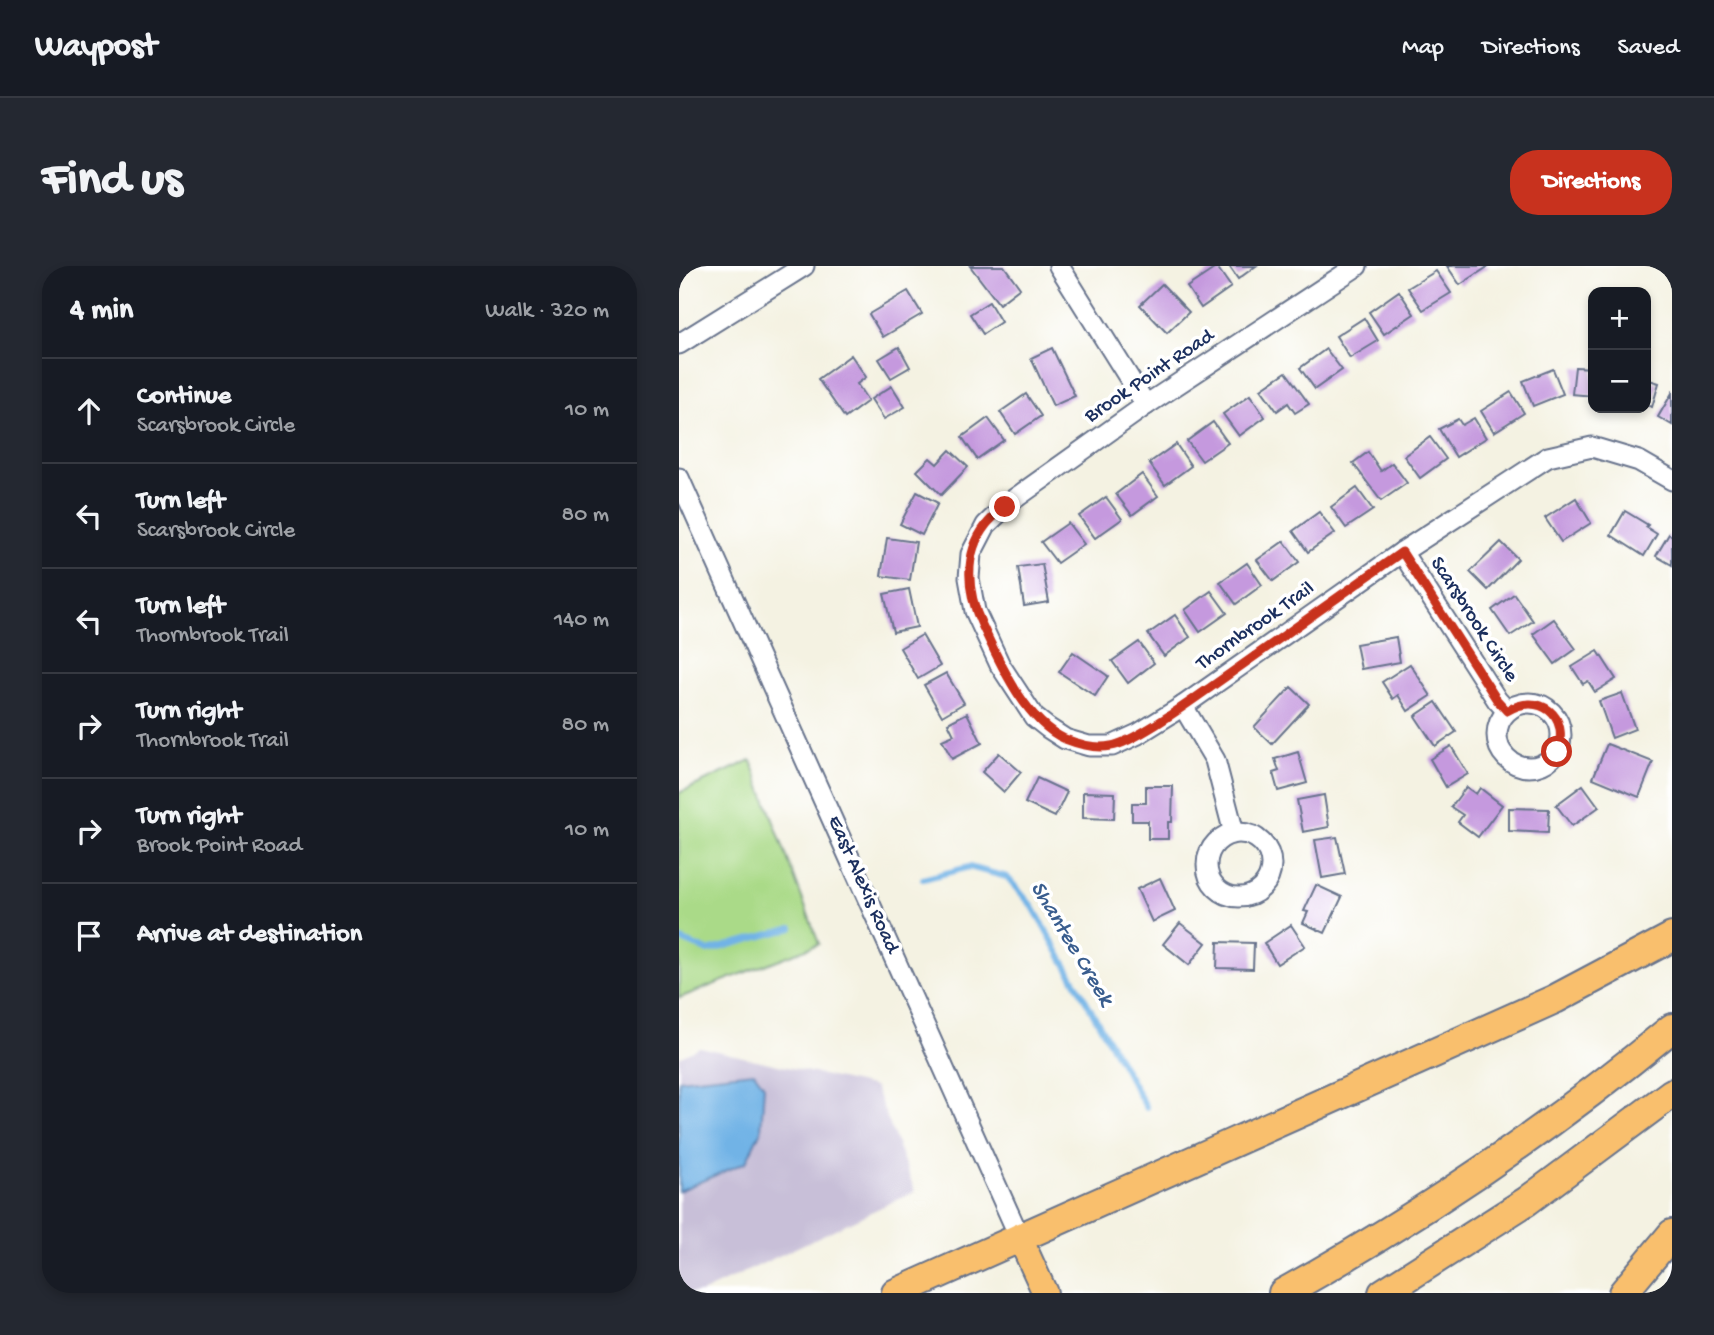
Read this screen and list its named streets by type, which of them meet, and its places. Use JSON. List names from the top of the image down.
{
  "streets": {
    "main road": ["East Alexis Road"],
    "street": ["Brook Point Road", "Scarsbrook Circle", "Thornbrook Trail"]
  },
  "crossings": [
    ["Brook Point Road", "Thornbrook Trail"],
    ["Scarsbrook Circle", "Thornbrook Trail"]
  ],
  "water": ["Shantee Creek"],
  "page": {
    "header": "Waypost",
    "nav": ["Map", "Directions", "Saved"],
    "buttons": "Directions",
    "title": "Find us",
    "heading": ["4 min", "Walk · 320 m"],
    "map_buttons": ["+", "−"],
    "list": [
      ["Continue", "Scarsbrook Circle", "10 m"],
      ["Turn left", "Scarsbrook Circle", "80 m"],
      ["Turn left", "Thornbrook Trail", "140 m"],
      ["Turn right", "Thornbrook Trail", "80 m"],
      ["Turn right", "Brook Point Road", "10 m"],
      "Arrive at destination"
    ]
  }
}
